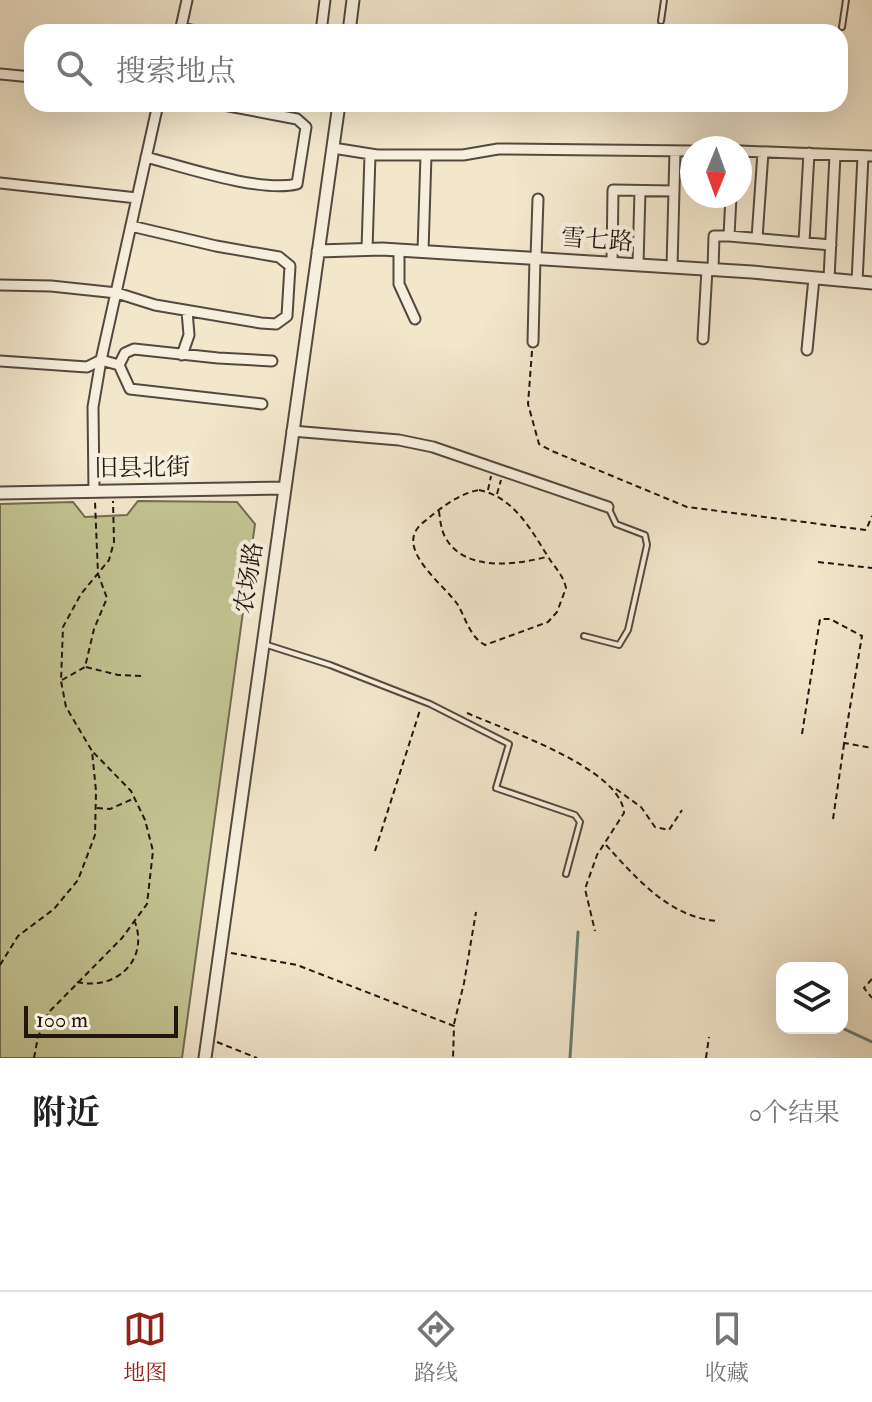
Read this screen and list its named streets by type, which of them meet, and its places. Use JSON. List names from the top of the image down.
{
  "streets": {
    "street": ["雪七路", "旧县北街", "农场路"]
  },
  "crossings": [
    ["雪七路", "农场路"],
    ["旧县北街", "农场路"]
  ],
  "scale_bar": "100 m",
  "north": "bottom",
  "page": {
    "search": "搜索地点",
    "scale": "100 m",
    "heading": ["附近", "0个结果"],
    "nav": ["地图", "路线", "收藏"]
  }
}
